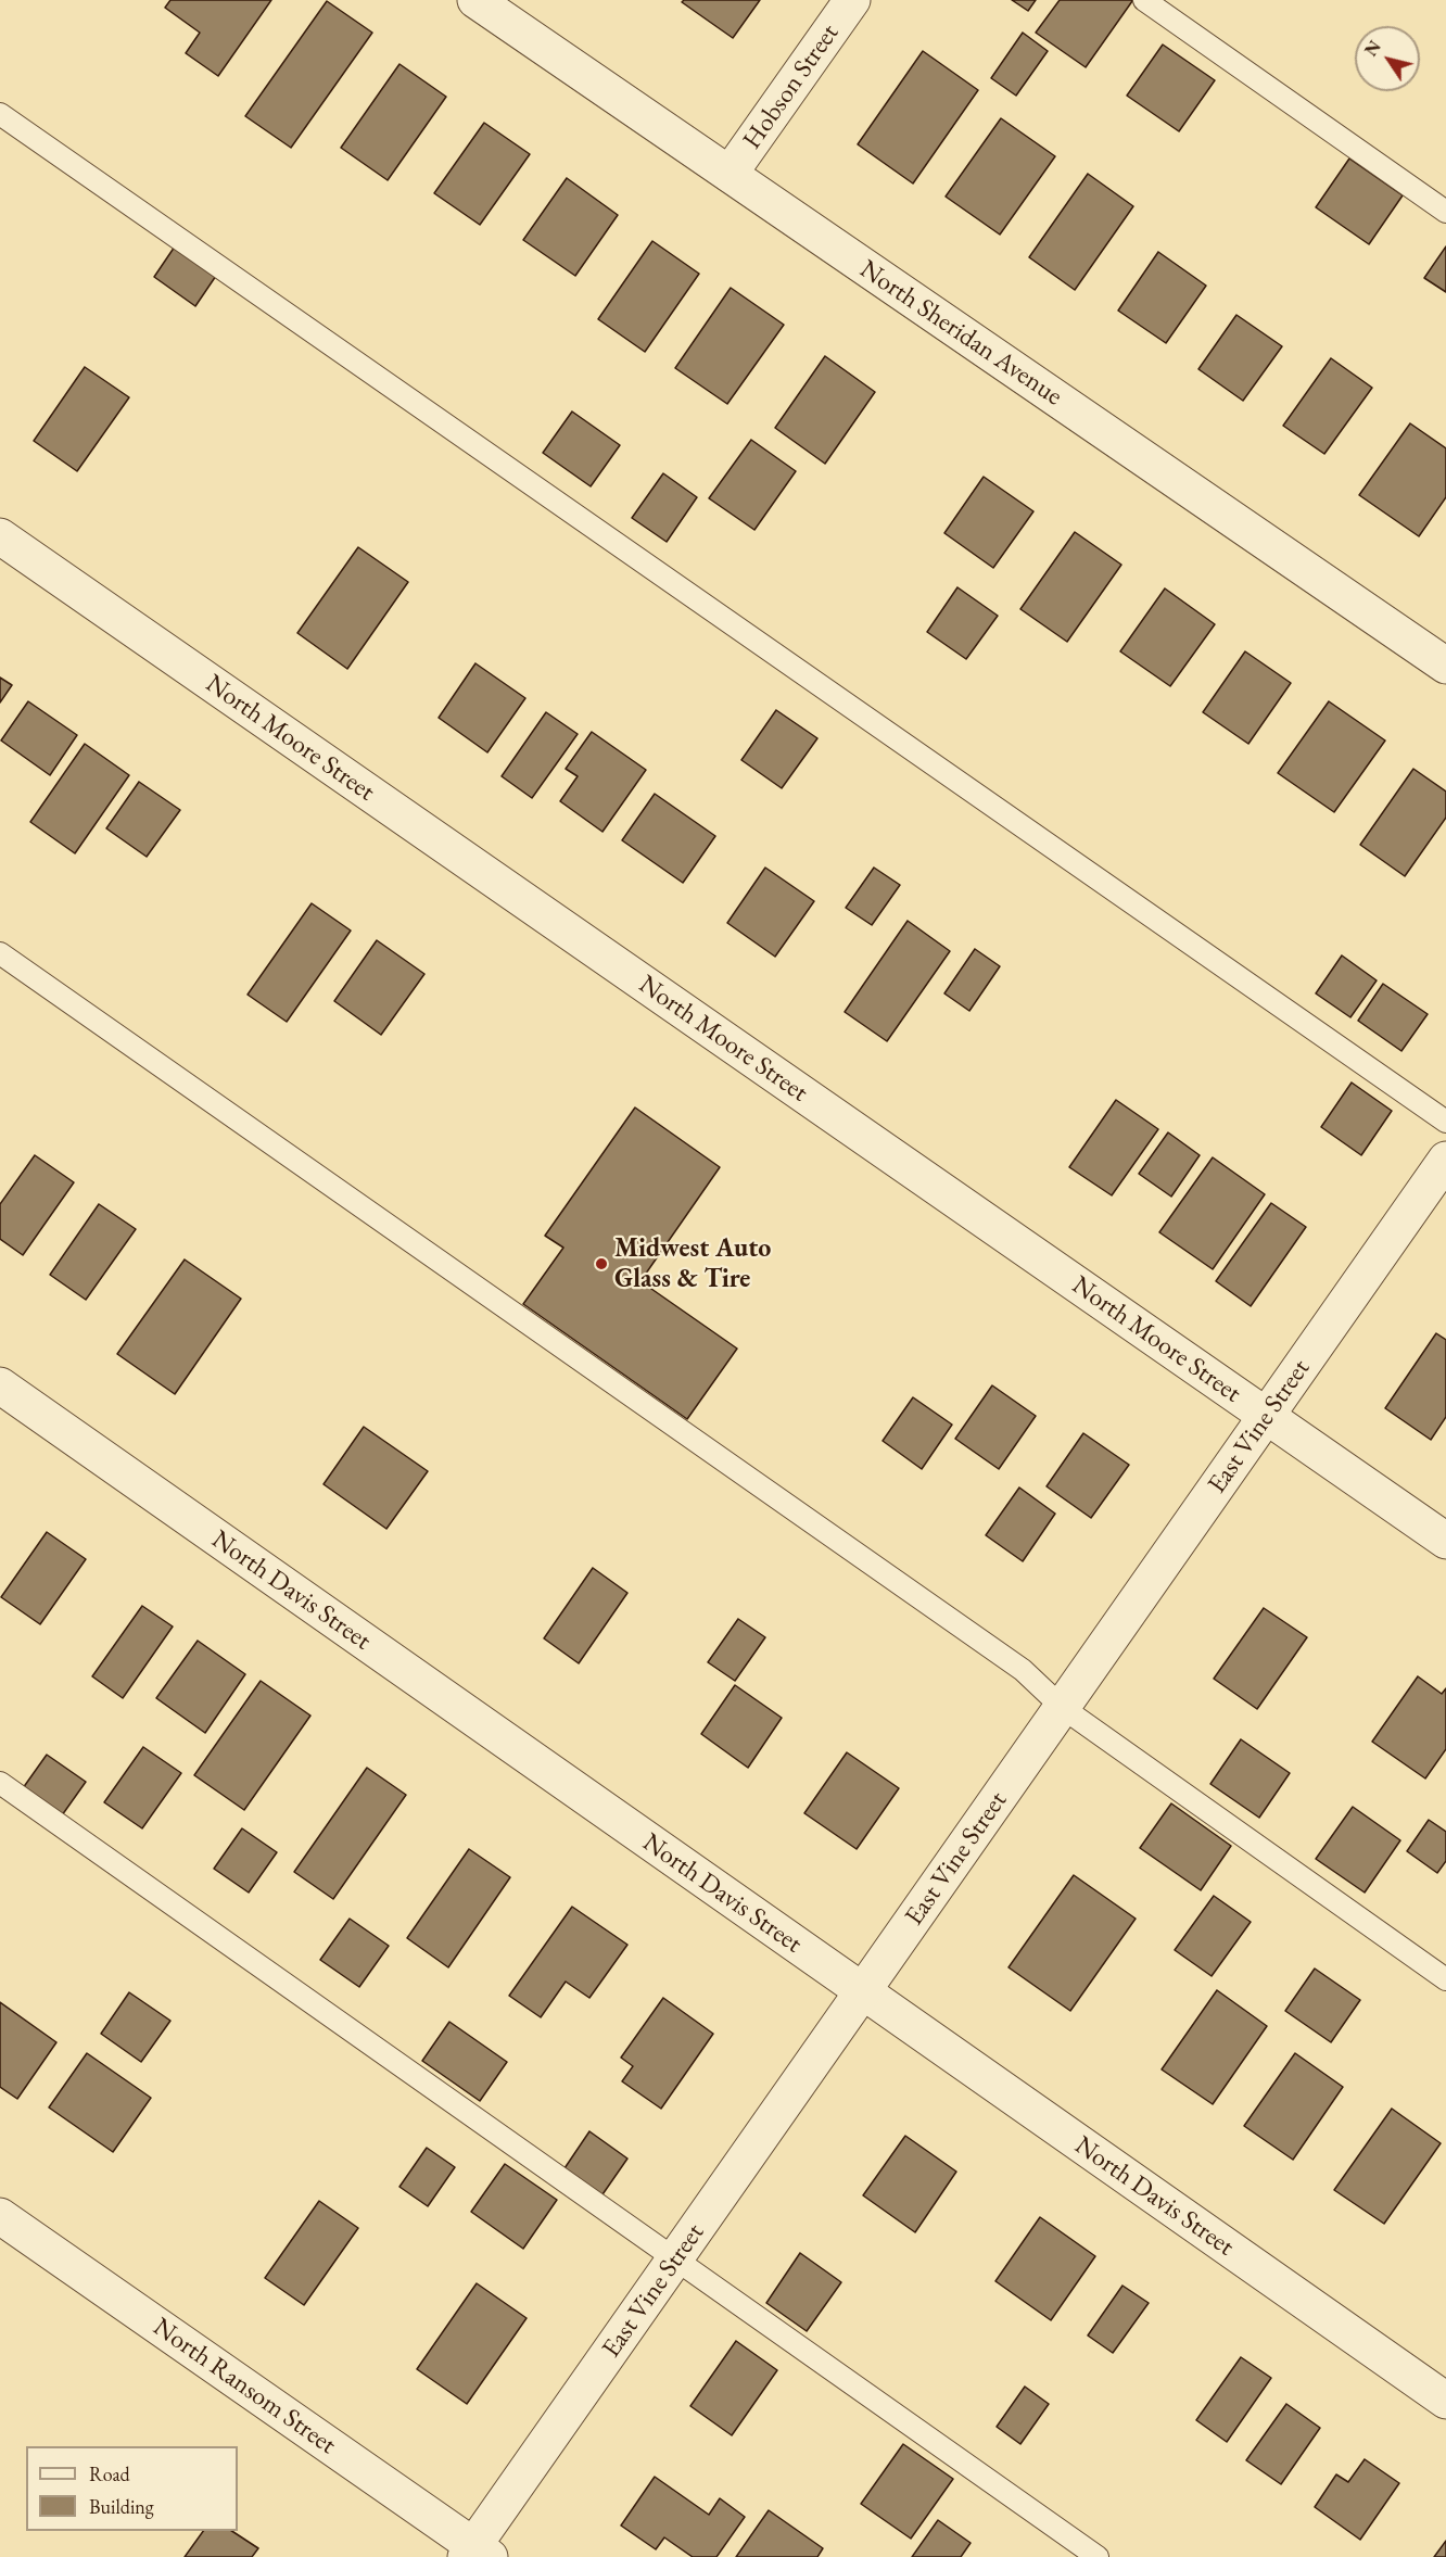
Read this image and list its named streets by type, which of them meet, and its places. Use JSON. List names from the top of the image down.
{
  "streets": {
    "street": [
      "Hobson Street",
      "North Sheridan Avenue",
      "North Moore Street",
      "East Vine Street",
      "North Davis Street",
      "North Ransom Street"
    ]
  },
  "crossings": [
    ["Hobson Street", "North Sheridan Avenue"],
    ["North Moore Street", "East Vine Street"],
    ["East Vine Street", "North Davis Street"],
    ["East Vine Street", "North Ransom Street"]
  ],
  "places": ["Midwest Auto Glass & Tire"],
  "legend": ["Road", "Building"],
  "north": "top left"
}
